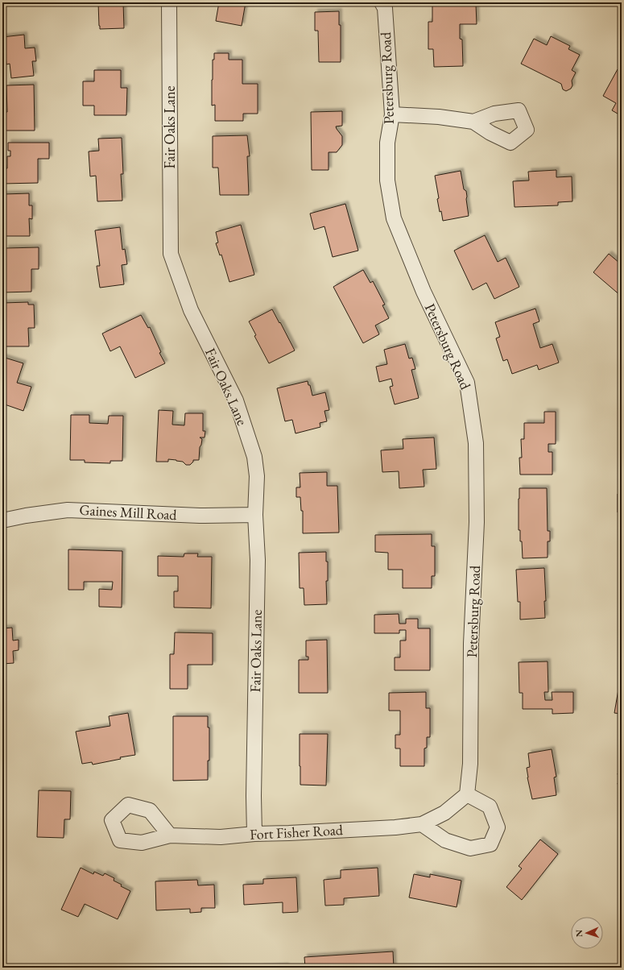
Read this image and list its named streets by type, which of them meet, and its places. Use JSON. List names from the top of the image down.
{
  "streets": {
    "street": [
      "Petersburg Road",
      "Fair Oaks Lane",
      "Gaines Mill Road",
      "Fort Fisher Road"
    ]
  },
  "crossings": [
    ["Petersburg Road", "Fort Fisher Road"],
    ["Fair Oaks Lane", "Gaines Mill Road"],
    ["Fair Oaks Lane", "Fort Fisher Road"]
  ],
  "north": "left"
}
